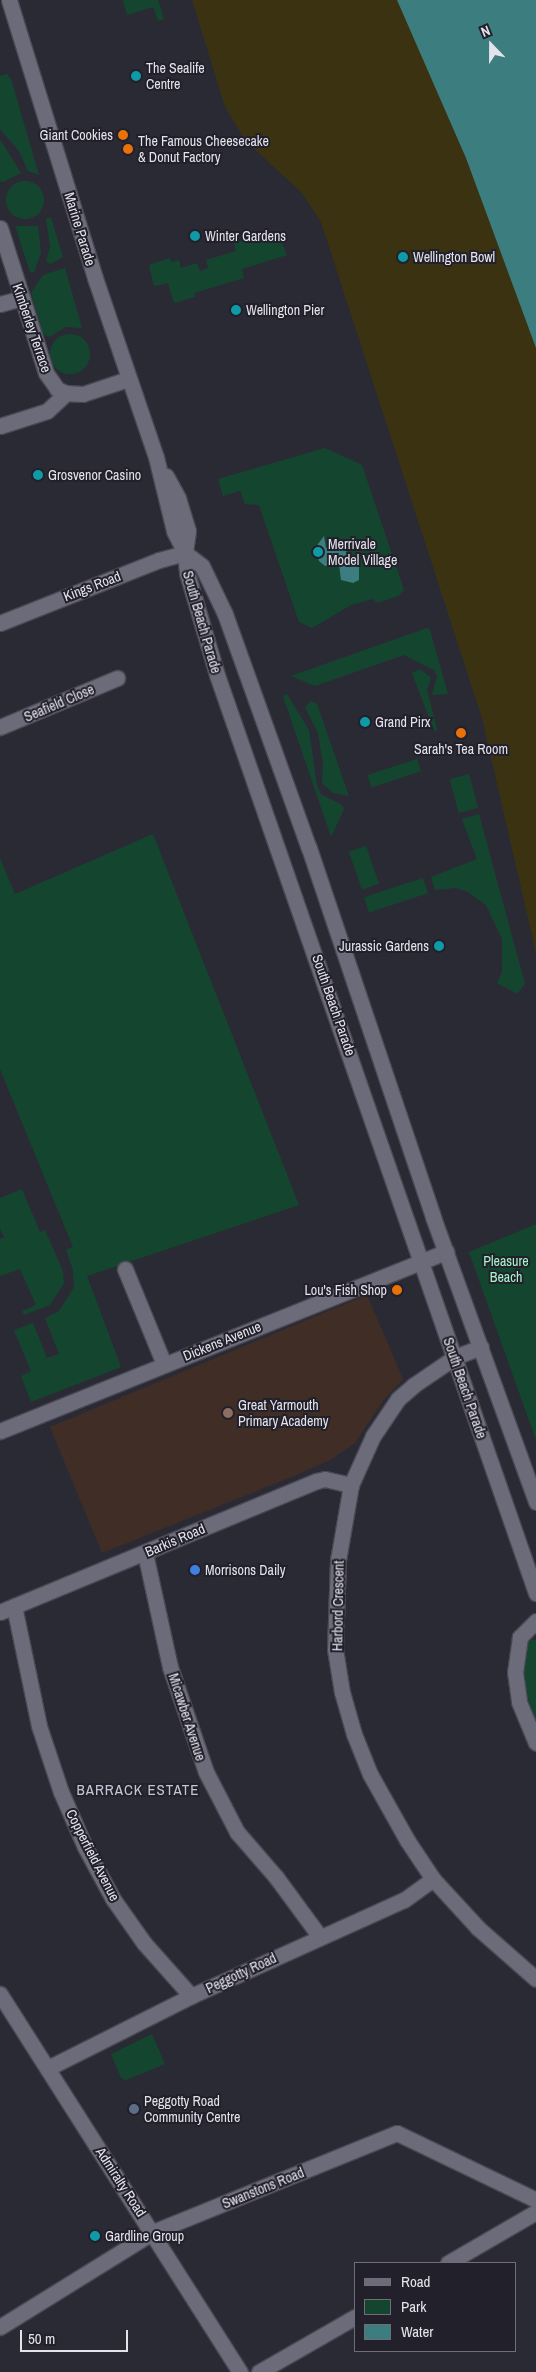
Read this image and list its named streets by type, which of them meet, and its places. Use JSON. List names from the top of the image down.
{
  "streets": {
    "street": [
      "Marine Parade",
      "Kimberley Terrace",
      "Kings Road",
      "South Beach Parade",
      "Seafield Close",
      "Dickens Avenue",
      "Barkis Road",
      "Harbord Crescent",
      "Micawber Avenue",
      "Copperfield Avenue",
      "Peggotty Road",
      "Admiralty Road",
      "Swanstons Road"
    ]
  },
  "crossings": [
    ["Marine Parade", "Kings Road"],
    ["Marine Parade", "South Beach Parade"],
    ["Kings Road", "South Beach Parade"],
    ["South Beach Parade", "Dickens Avenue"],
    ["South Beach Parade", "Harbord Crescent"],
    ["Barkis Road", "Harbord Crescent"],
    ["Barkis Road", "Micawber Avenue"],
    ["Barkis Road", "Copperfield Avenue"],
    ["Harbord Crescent", "Peggotty Road"],
    ["Micawber Avenue", "Peggotty Road"],
    ["Copperfield Avenue", "Peggotty Road"],
    ["Peggotty Road", "Admiralty Road"],
    ["Admiralty Road", "Swanstons Road"]
  ],
  "districts": ["BARRACK ESTATE"],
  "parks": ["Pleasure Beach"],
  "places": [
    "The Sealife Centre",
    "Giant Cookies",
    "The Famous Cheesecake & Donut Factory",
    "Winter Gardens",
    "Wellington Bowl",
    "Wellington Pier",
    "Grosvenor Casino",
    "Merrivale Model Village",
    "Grand Pirx",
    "Sarah's Tea Room",
    "Jurassic Gardens",
    "Lou's Fish Shop",
    "Great Yarmouth Primary Academy",
    "Morrisons Daily",
    "Peggotty Road Community Centre",
    "Gardline Group"
  ],
  "legend": ["Road", "Park", "Water"],
  "scale_bar": "50 m",
  "north": "top"
}
